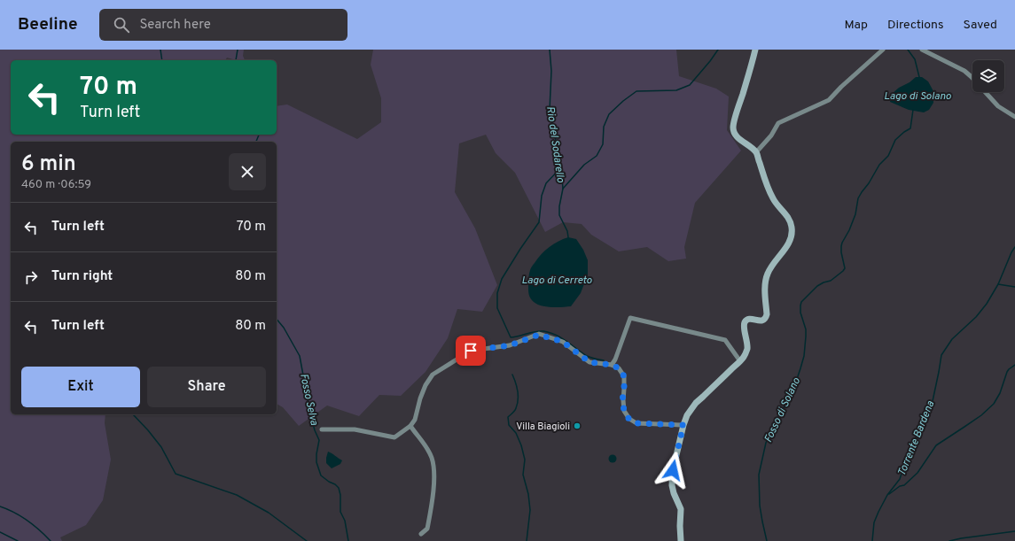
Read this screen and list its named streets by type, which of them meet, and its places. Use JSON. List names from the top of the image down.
{
  "water": [
    "Lago di Solano",
    "Rio del Sodarello",
    "Lago di Cerreto",
    "Fosso Selva",
    "Fosso di Solano",
    "Torrente Bardena"
  ],
  "places": ["Villa Biagioli"],
  "page": {
    "header": "Beeline",
    "search": "Search here",
    "nav": ["Map", "Directions", "Saved"],
    "turn": ["70 m", "Turn left"],
    "heading": ["6 min", "460 m · 06:59"],
    "list": [
      {
        "name": "Turn left",
        "value": "70 m"
      },
      {
        "name": "Turn right",
        "value": "80 m"
      },
      {
        "name": "Turn left",
        "value": "80 m"
      }
    ],
    "buttons": ["Exit", "Share"]
  }
}
